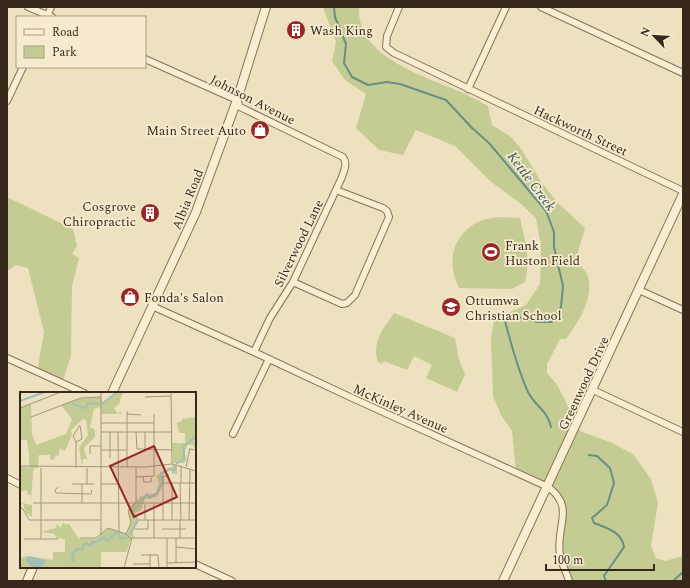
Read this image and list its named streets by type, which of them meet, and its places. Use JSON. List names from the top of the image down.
{
  "streets": {
    "street": [
      "Johnson Avenue",
      "Hackworth Street",
      "Albia Road",
      "Silverwood Lane",
      "Greenwood Drive",
      "McKinley Avenue"
    ]
  },
  "crossings": [
    ["Johnson Avenue", "Albia Road"],
    ["Johnson Avenue", "Silverwood Lane"],
    ["Albia Road", "McKinley Avenue"],
    ["Silverwood Lane", "McKinley Avenue"],
    ["Greenwood Drive", "McKinley Avenue"]
  ],
  "water": ["Kettle Creek"],
  "places": {
    "building": ["Wash King", "Cosgrove Chiropractic"],
    "shop": ["Main Street Auto", "Fonda's Salon"],
    "sports": ["Frank Huston Field"],
    "school or university": ["Ottumwa Christian School"]
  },
  "legend": ["Road", "Park"],
  "scale_bar": "100 m",
  "north": "top left"
}
